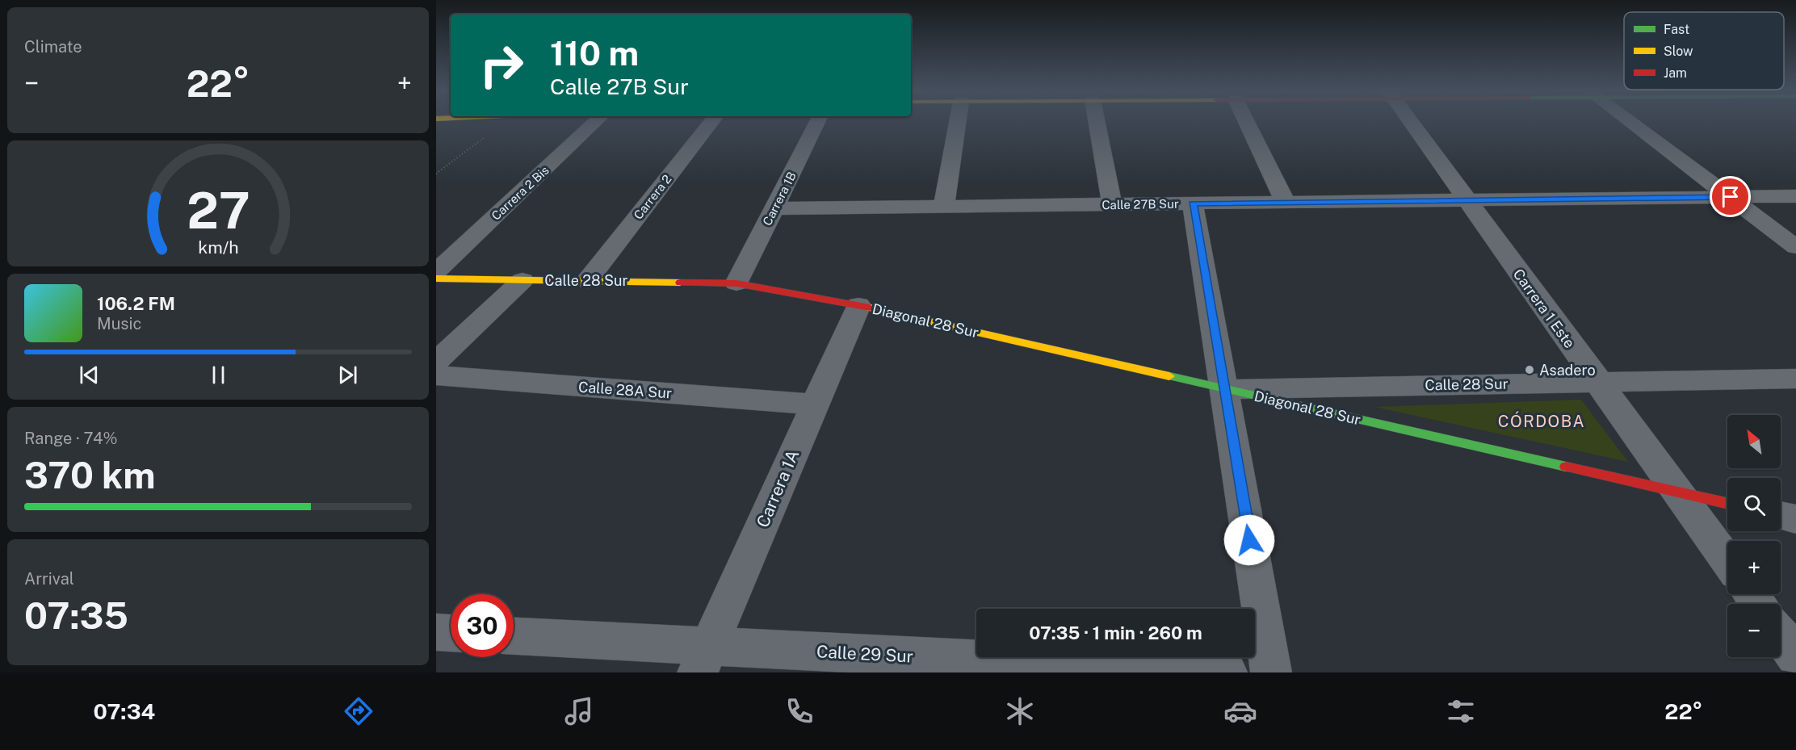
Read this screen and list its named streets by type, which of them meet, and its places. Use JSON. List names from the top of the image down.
{
  "streets": {
    "street": [
      "Carrera 2 Bis",
      "Carrera 2",
      "Carrera 1B",
      "Calle 27B Sur",
      "Calle 28 Sur",
      "Carrera 1 Este",
      "Diagonal 28 Sur",
      "Calle 28A Sur",
      "Carrera 1A",
      "Calle 29 Sur"
    ]
  },
  "crossings": [
    ["Carrera 2", "Calle 28 Sur"],
    ["Carrera 1B", "Calle 27B Sur"],
    ["Carrera 1B", "Calle 28 Sur"],
    ["Carrera 1B", "Diagonal 28 Sur"],
    ["Calle 27B Sur", "Carrera 1 Este"],
    ["Calle 28 Sur", "Carrera 1 Este"],
    ["Calle 28 Sur", "Diagonal 28 Sur"],
    ["Carrera 1 Este", "Diagonal 28 Sur"],
    ["Diagonal 28 Sur", "Carrera 1A"],
    ["Calle 28A Sur", "Carrera 1A"],
    ["Carrera 1A", "Calle 29 Sur"]
  ],
  "districts": ["CÓRDOBA"],
  "places": ["Asadero"],
  "legend": ["Fast", "Slow", "Jam"],
  "north": "top left",
  "page": {
    "tile": [
      "Climate",
      ["Range · 74%", "370 km"],
      ["Arrival", "07:35"]
    ],
    "turn": ["110 m", "Calle 27B Sur"],
    "heat": ["−", "22°", "+"],
    "song": ["106.2 FM", "Music"],
    "map_buttons": ["+", "−"],
    "limit": "30",
    "trip": "07:35 · 1 min · 260 m",
    "tabs": ["07:34", "22°"],
    "gauge": ["27", "km/h"]
  }
}
